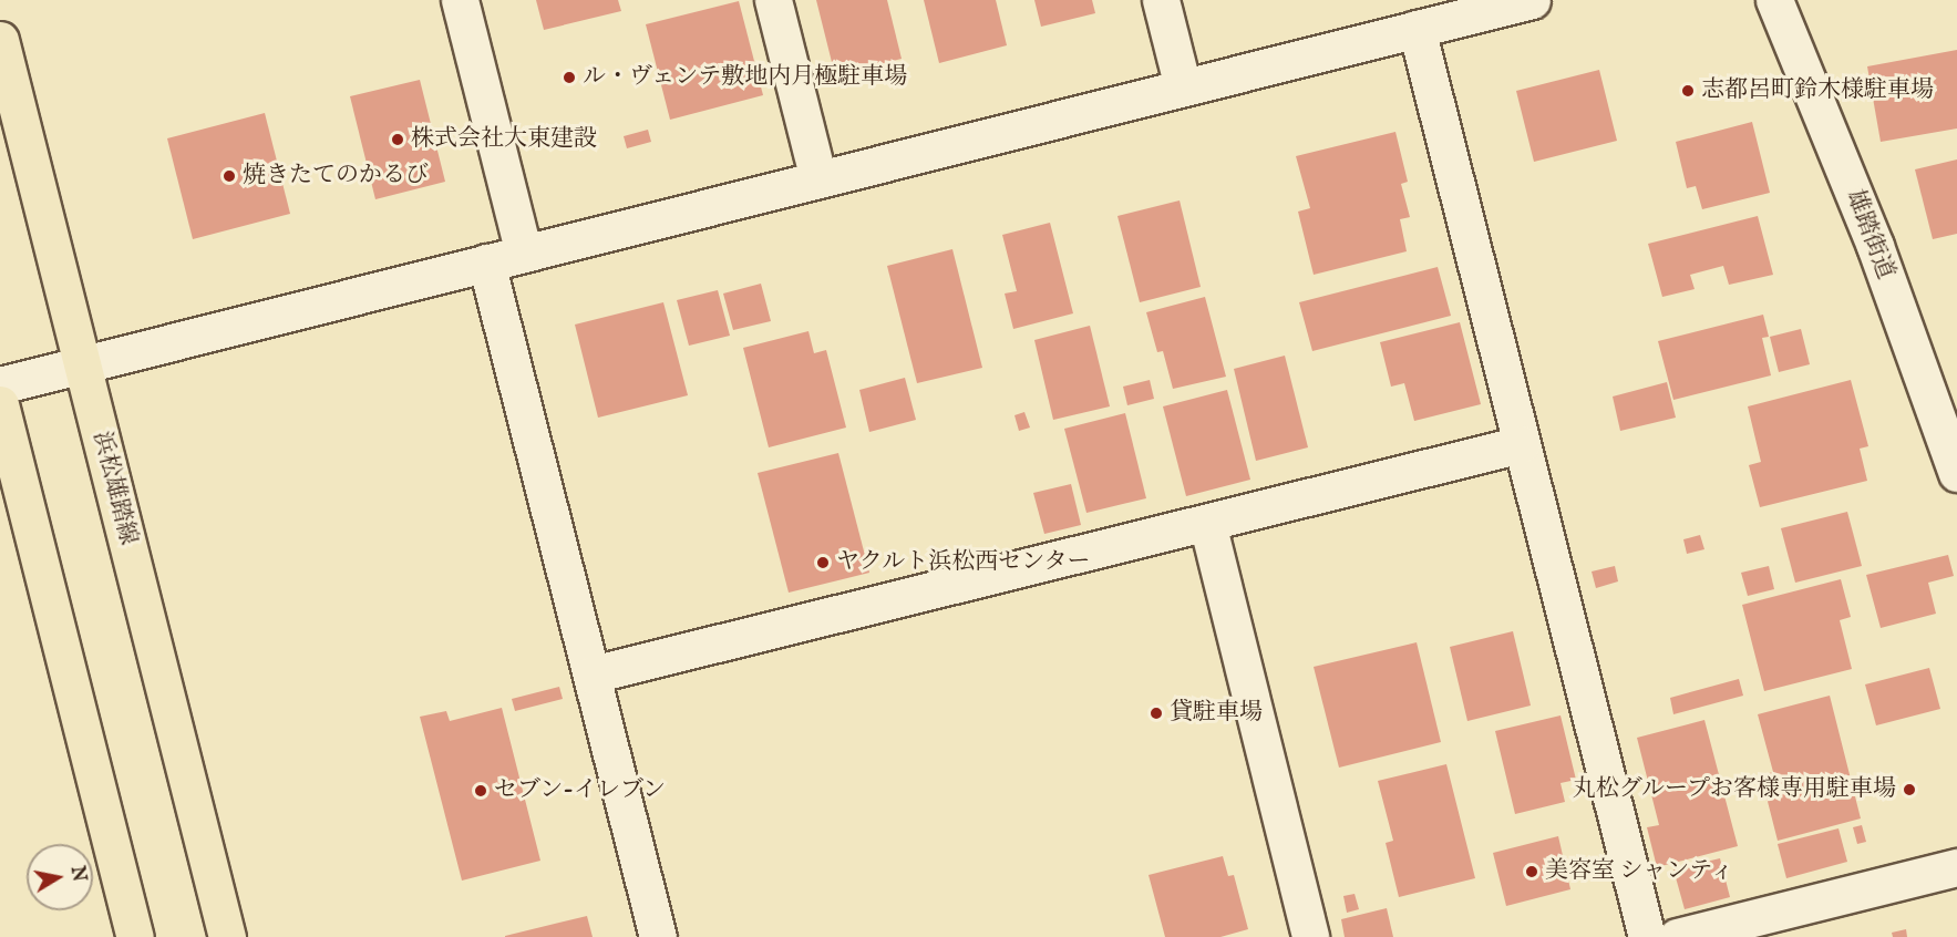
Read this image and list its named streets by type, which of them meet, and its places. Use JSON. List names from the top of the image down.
{
  "streets": {
    "main road": ["浜松雄踏線"],
    "street": ["雄踏街道"]
  },
  "places": [
    "ル・ヴェンテ敷地内月極駐車場",
    "志都呂町鈴木様駐車場",
    "株式会社大東建設",
    "焼きたてのかるび",
    "ヤクルト浜松西センター",
    "貸駐車場",
    "丸松グループお客様専用駐車場",
    "セブン-イレブン",
    "美容室 シャンティ"
  ],
  "north": "right"
}
